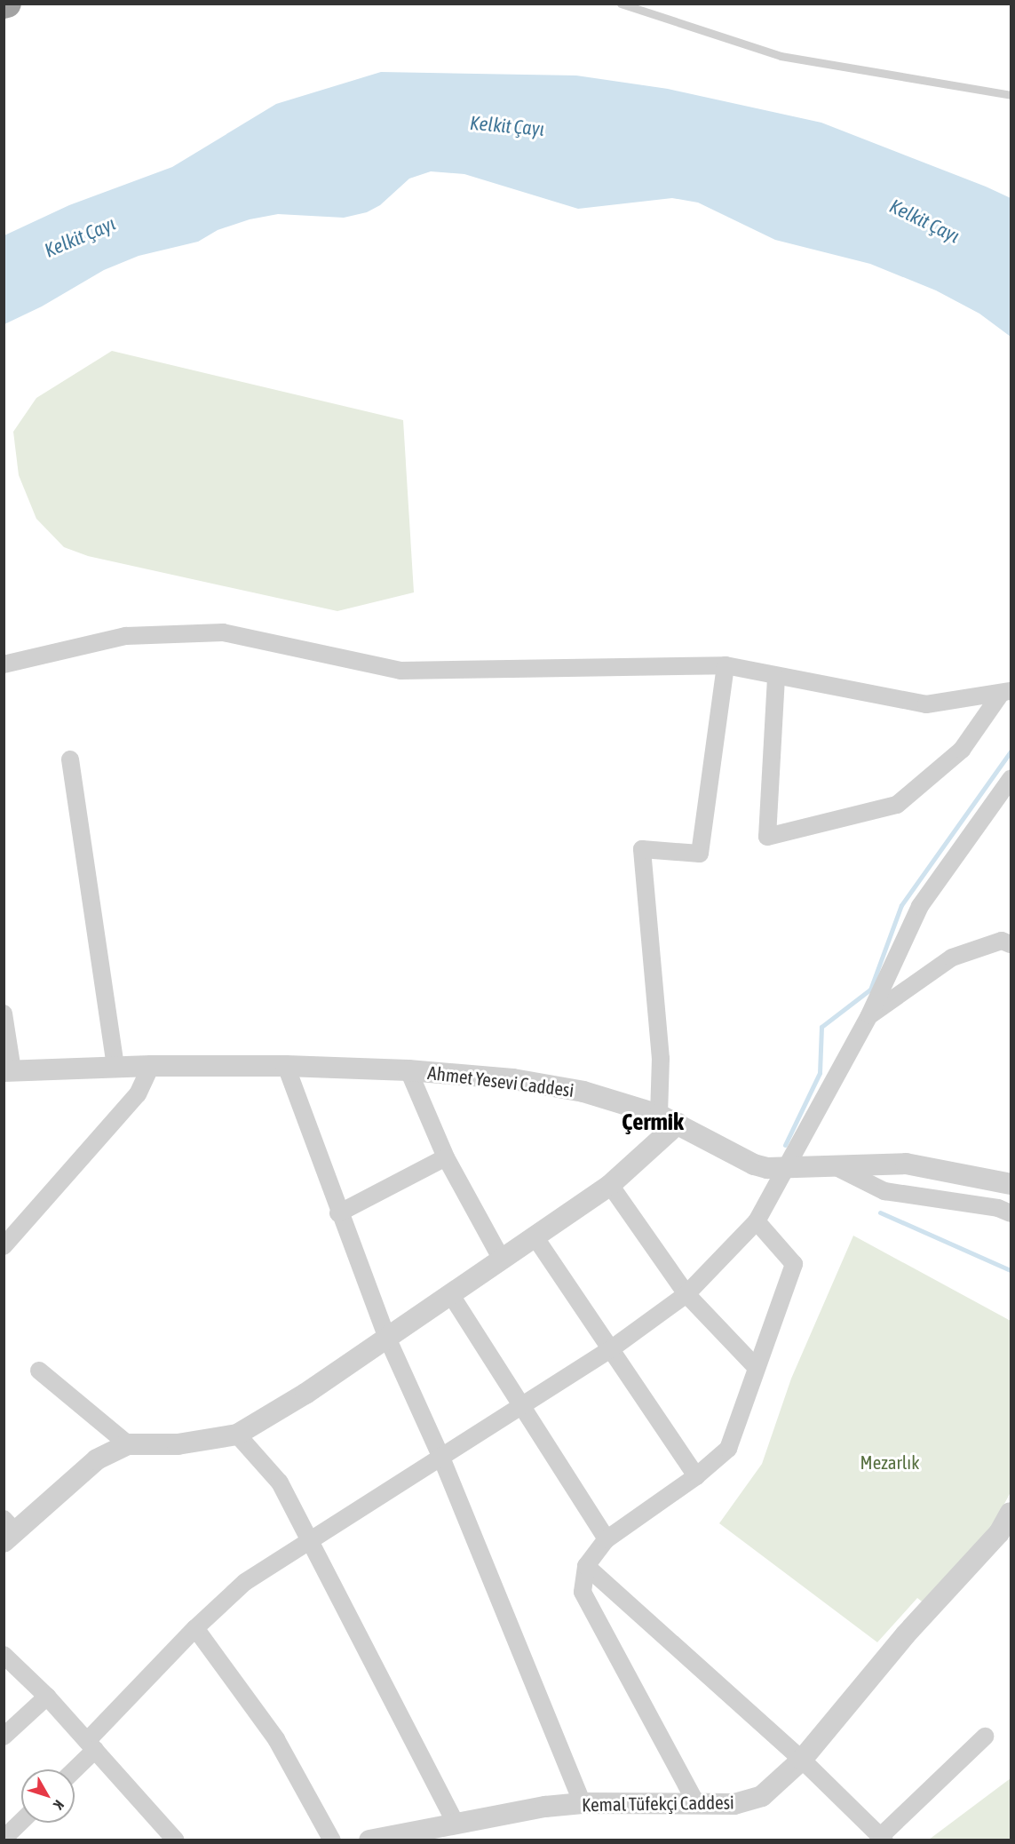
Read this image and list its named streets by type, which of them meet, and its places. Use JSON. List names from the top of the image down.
{
  "streets": {
    "street": ["Ahmet Yesevi Caddesi", "Kemal Tüfekçi Caddesi"]
  },
  "districts": ["Çermik"],
  "water": ["Kelkit Çayı"],
  "parks": ["Mezarlık"],
  "north": "bottom right"
}
